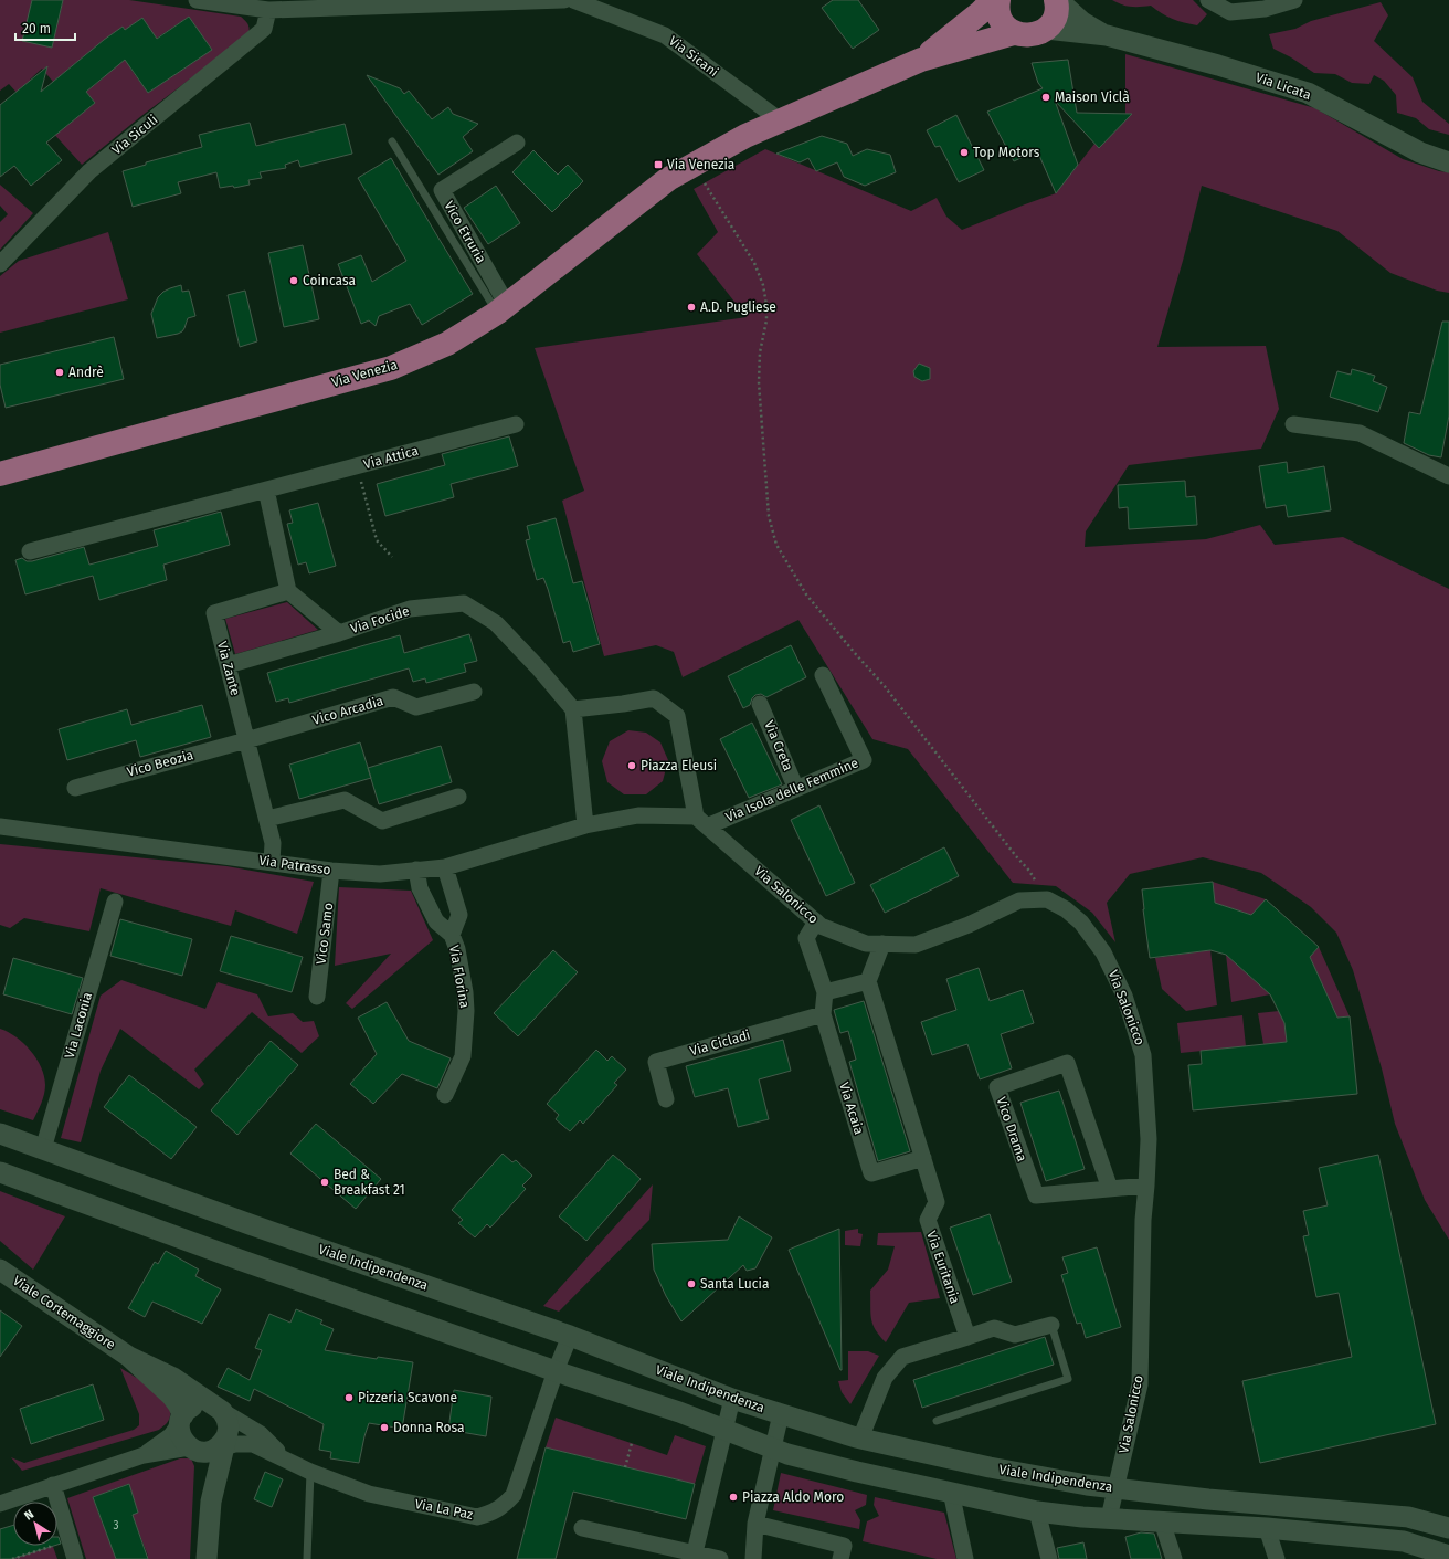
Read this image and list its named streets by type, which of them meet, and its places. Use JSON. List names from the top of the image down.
{
  "streets": {
    "main road": ["Via Venezia"],
    "street": [
      "Via Sicani",
      "Via Licata",
      "Via Siculi",
      "Vico Etruria",
      "Via Attica",
      "Via Focide",
      "Via Zante",
      "Vico Arcadia",
      "Via Creta",
      "Vico Beozia",
      "Via Isola delle Femmine",
      "Via Patrasso",
      "Via Salonicco",
      "Vico Samo",
      "Via Florina",
      "Via Laconia",
      "Via Cicladi",
      "Via Acaia",
      "Vico Drama",
      "Viale Indipendenza",
      "Via Euritania",
      "Viale Cortemaggiore",
      "Via La Paz"
    ]
  },
  "crossings": [
    ["Via Sicani", "Via Venezia"],
    ["Vico Etruria", "Via Venezia"],
    ["Via Focide", "Via Zante"],
    ["Via Zante", "Vico Arcadia"],
    ["Via Zante", "Vico Beozia"],
    ["Via Zante", "Via Patrasso"],
    ["Vico Arcadia", "Vico Beozia"],
    ["Via Creta", "Via Isola delle Femmine"],
    ["Via Isola delle Femmine", "Via Salonicco"],
    ["Via Patrasso", "Vico Samo"],
    ["Via Patrasso", "Via Florina"],
    ["Via Salonicco", "Via Acaia"],
    ["Via Salonicco", "Vico Drama"],
    ["Via Salonicco", "Viale Indipendenza"],
    ["Via Laconia", "Viale Indipendenza"],
    ["Via Cicladi", "Via Acaia"],
    ["Via Acaia", "Via Euritania"],
    ["Viale Indipendenza", "Via La Paz"]
  ],
  "places": {
    "other": [
      "Maison Viclà",
      "Top Motors",
      "Coincasa",
      "A.D. Pugliese",
      "Andrè",
      "Piazza Eleusi",
      "Bed & Breakfast 21",
      "Santa Lucia",
      "Pizzeria Scavone",
      "Donna Rosa",
      "Piazza Aldo Moro"
    ],
    "transit": ["Via Venezia"]
  },
  "house_numbers": ["3"],
  "scale_bar": "20 m",
  "north": "top left"
}
